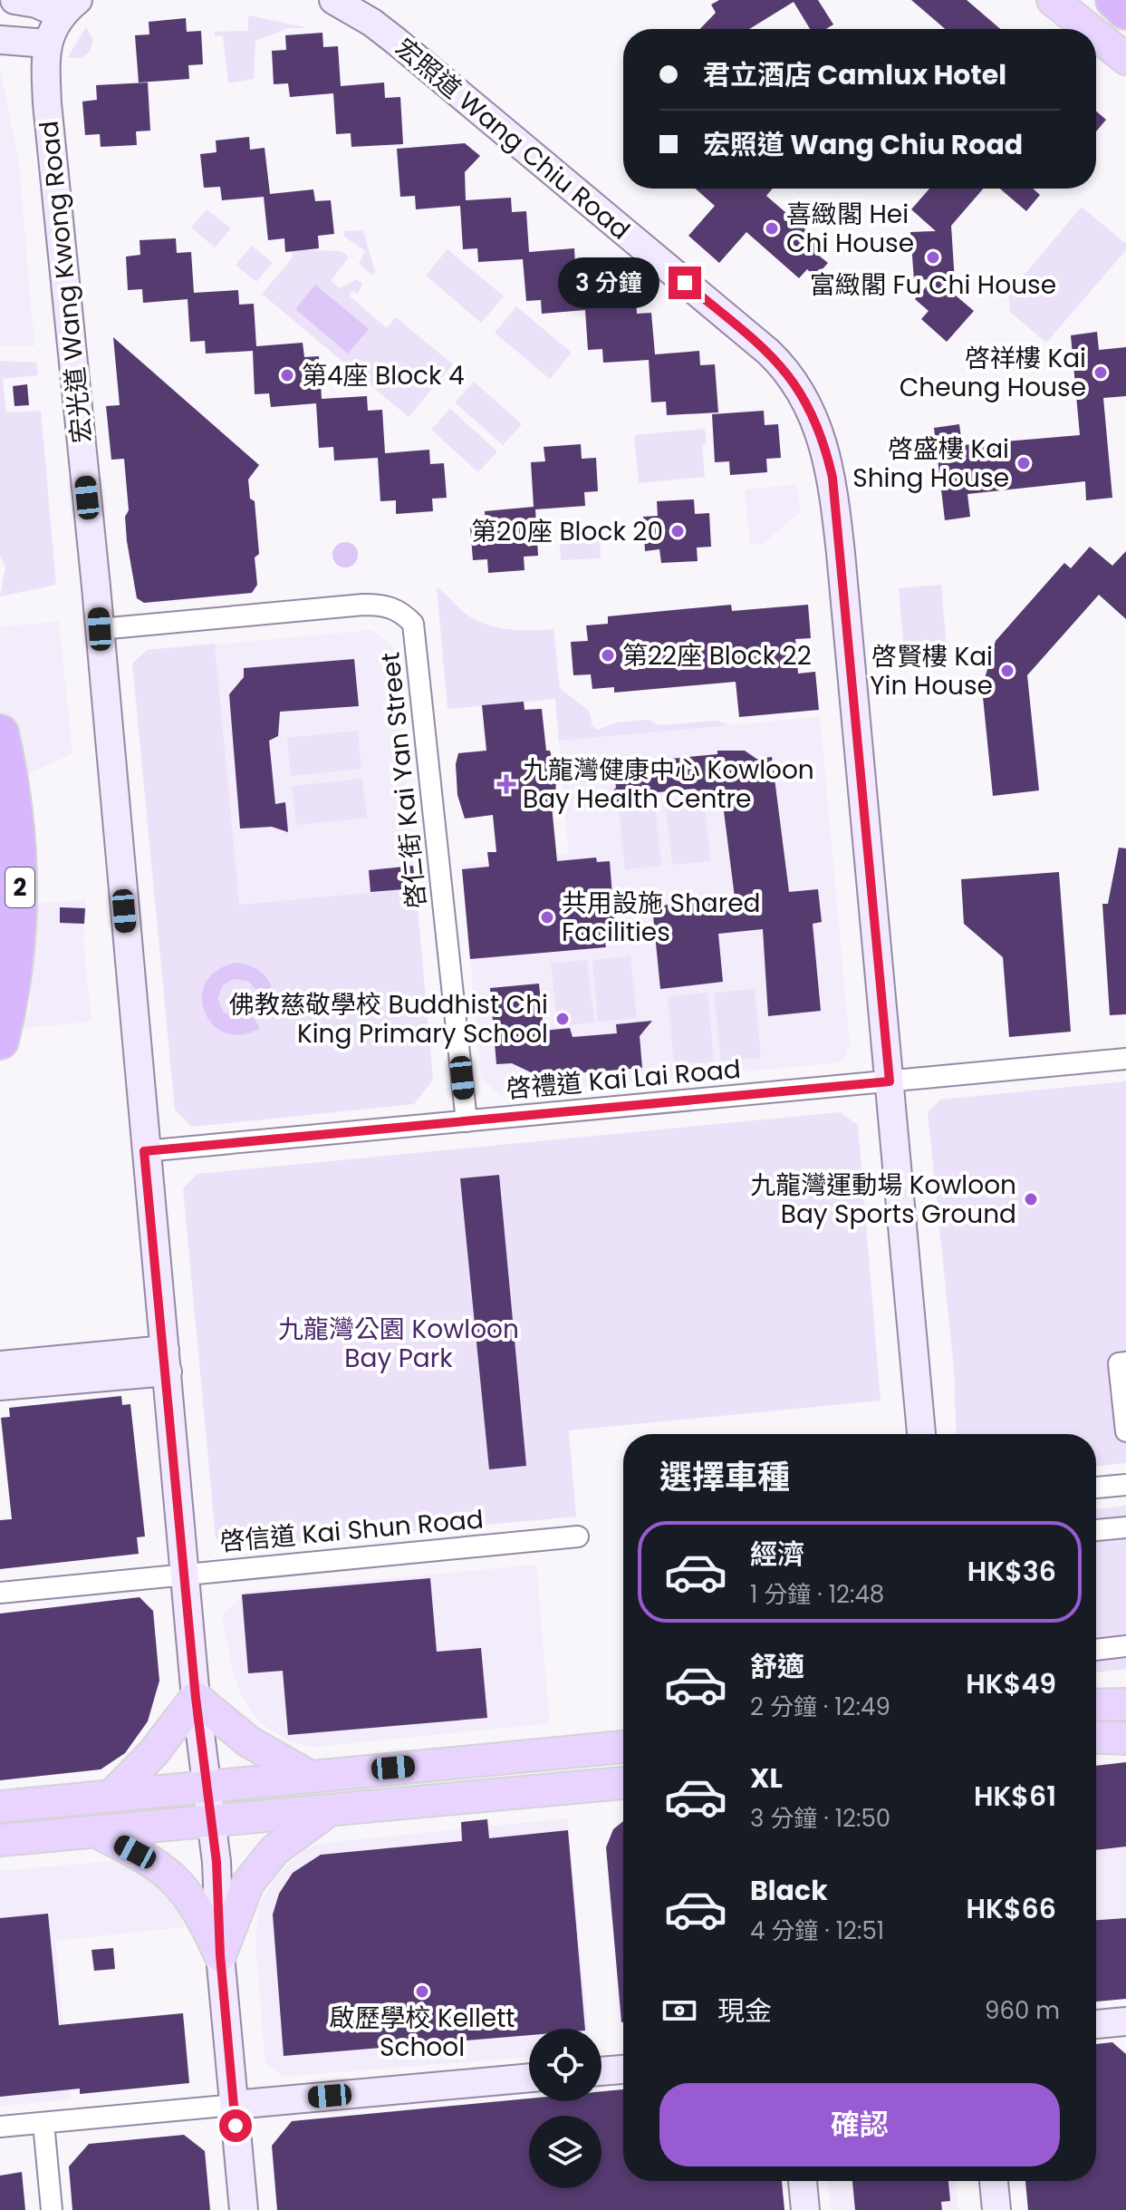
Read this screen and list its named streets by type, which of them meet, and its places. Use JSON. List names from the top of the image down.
{
  "streets": {
    "highway": ["2"],
    "street": [
      "宏照道 Wang Chiu Road",
      "宏光道 Wang Kwong Road",
      "啓仁街 Kai Yan Street",
      "啓禮道 Kai Lai Road",
      "啓信道 Kai Shun Road"
    ]
  },
  "crossings": [
    ["宏照道 Wang Chiu Road", "啓禮道 Kai Lai Road"],
    ["宏光道 Wang Kwong Road", "啓仁街 Kai Yan Street"],
    ["宏光道 Wang Kwong Road", "啓禮道 Kai Lai Road"],
    ["宏光道 Wang Kwong Road", "啓信道 Kai Shun Road"],
    ["啓仁街 Kai Yan Street", "啓禮道 Kai Lai Road"]
  ],
  "parks": ["九龍灣公園 Kowloon Bay Park"],
  "places": {
    "other": [
      "喜緻閣 Hei Chi House",
      "富緻閣 Fu Chi House",
      "啓祥樓 Kai Cheung House",
      "第4座 Block 4",
      "啓盛樓 Kai Shing House",
      "第20座 Block 20",
      "第22座 Block 22",
      "啓賢樓 Kai Yin House",
      "共用設施 Shared Facilities",
      "佛教慈敬學校 Buddhist Chi King Primary School",
      "九龍灣運動場 Kowloon Bay Sports Ground",
      "啟歷學校 Kellett School"
    ],
    "health": ["九龍灣健康中心 Kowloon Bay Health Centre"]
  },
  "page": {
    "banner": ["君立酒店 Camlux Hotel", "宏照道 Wang Chiu Road"],
    "bubble": "3 分鐘",
    "heading": "選擇車種",
    "list": [
      {
        "name": "經濟",
        "note": "1 分鐘 · 12:48",
        "value": "HK$36"
      },
      {
        "name": "舒適",
        "note": "2 分鐘 · 12:49",
        "value": "HK$49"
      },
      {
        "name": "XL",
        "note": "3 分鐘 · 12:50",
        "value": "HK$61"
      },
      {
        "name": "Black",
        "note": "4 分鐘 · 12:51",
        "value": "HK$66"
      }
    ],
    "pay": ["現金", "960 m"],
    "buttons": "確認"
  }
}
